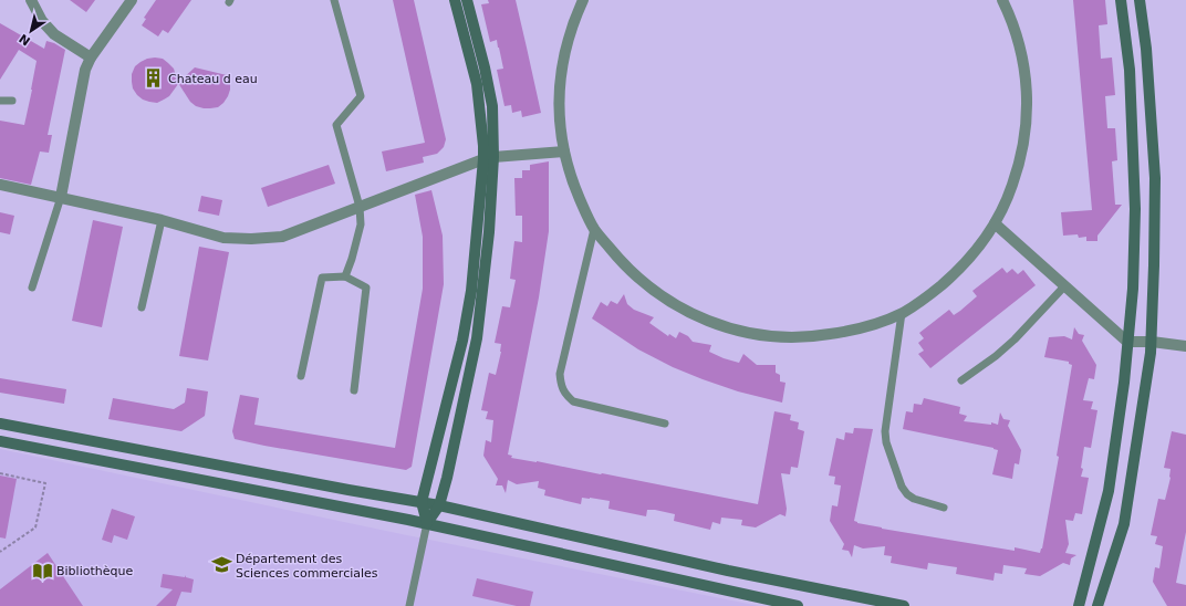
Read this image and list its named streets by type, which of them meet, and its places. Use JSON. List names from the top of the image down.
{
  "places": {
    "building": ["Chateau d eau"],
    "school or university": ["Département des Sciences commerciales"],
    "library": ["Bibliothèque"]
  },
  "north": "bottom left"
}
